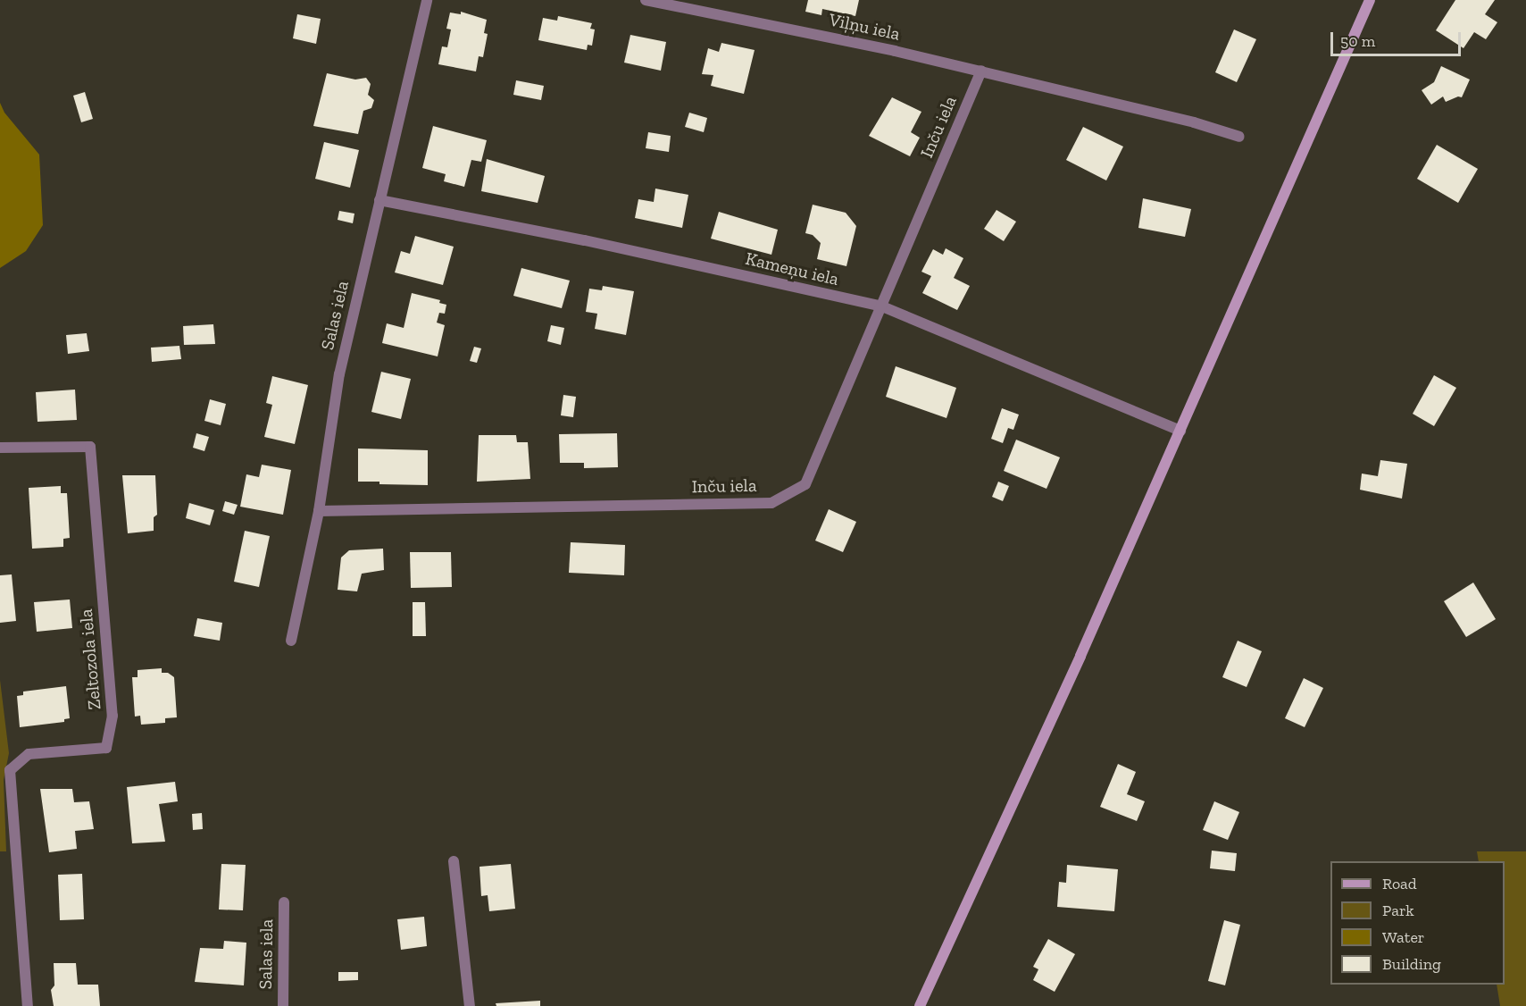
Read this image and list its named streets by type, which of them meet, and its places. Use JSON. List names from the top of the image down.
{
  "streets": {
    "street": [
      "Viļņu iela",
      "Inču iela",
      "Kameņu iela",
      "Salas iela",
      "Zeltozola iela"
    ]
  },
  "crossings": [
    ["Viļņu iela", "Inču iela"],
    ["Inču iela", "Kameņu iela"],
    ["Inču iela", "Salas iela"],
    ["Kameņu iela", "Salas iela"]
  ],
  "legend": [
    "Road",
    "Park",
    "Water",
    "Building"
  ],
  "scale_bar": "50 m"
}
